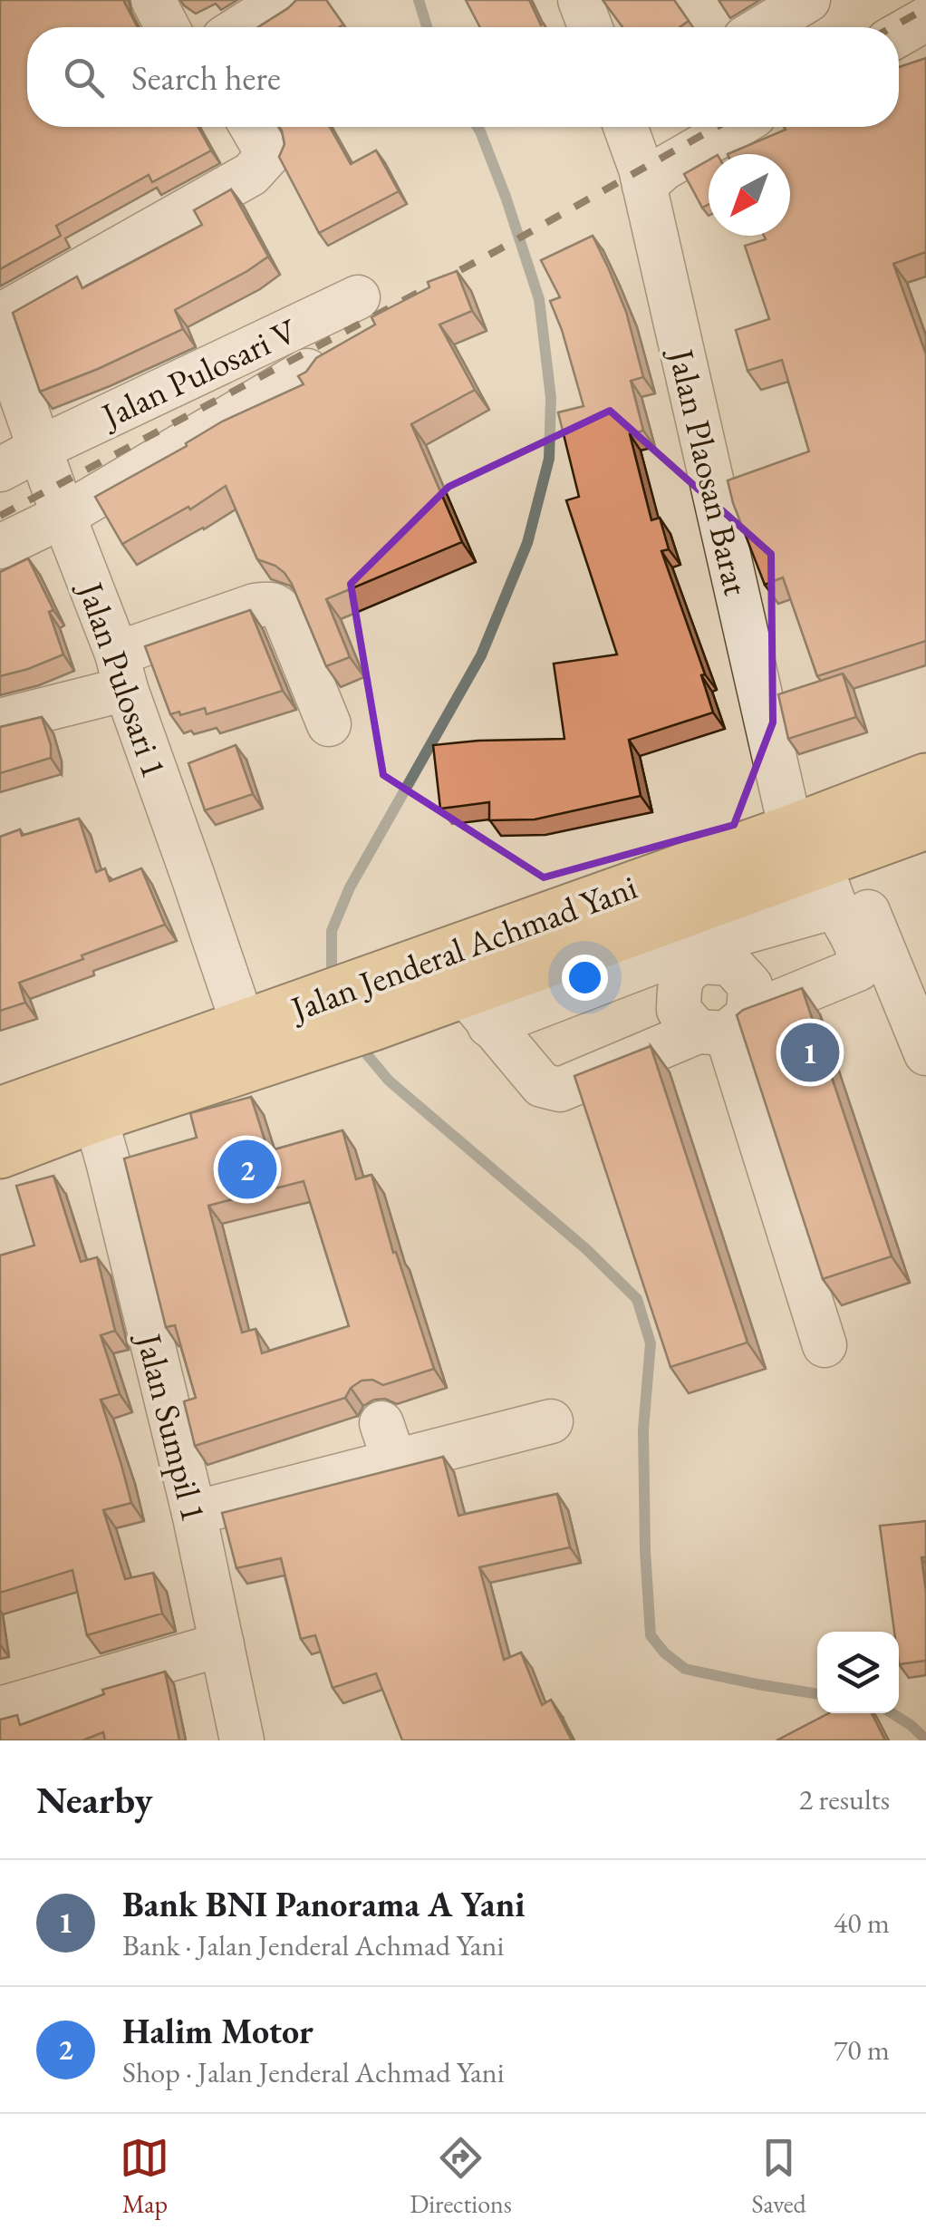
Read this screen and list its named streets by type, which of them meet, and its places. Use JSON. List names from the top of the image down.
{
  "streets": {
    "main road": ["Jalan Jenderal Achmad Yani"],
    "street": [
      "Jalan Pulosari V",
      "Jalan Plaosan Barat",
      "Jalan Pulosari 1",
      "Jalan Sumpil 1"
    ]
  },
  "crossings": [
    ["Jalan Pulosari V", "Jalan Pulosari 1"],
    ["Jalan Plaosan Barat", "Jalan Jenderal Achmad Yani"],
    ["Jalan Pulosari 1", "Jalan Jenderal Achmad Yani"],
    ["Jalan Jenderal Achmad Yani", "Jalan Sumpil 1"]
  ],
  "north": "bottom left",
  "page": {
    "search": "Search here",
    "pins": ["1", "2"],
    "heading": ["Nearby", "2 results"],
    "list": [
      {
        "mark": "1",
        "name": "Bank BNI Panorama A Yani",
        "note": "Bank · Jalan Jenderal Achmad Yani",
        "value": "40 m"
      },
      {
        "mark": "2",
        "name": "Halim Motor",
        "note": "Shop · Jalan Jenderal Achmad Yani",
        "value": "70 m"
      }
    ],
    "nav": ["Map", "Directions", "Saved"]
  }
}
